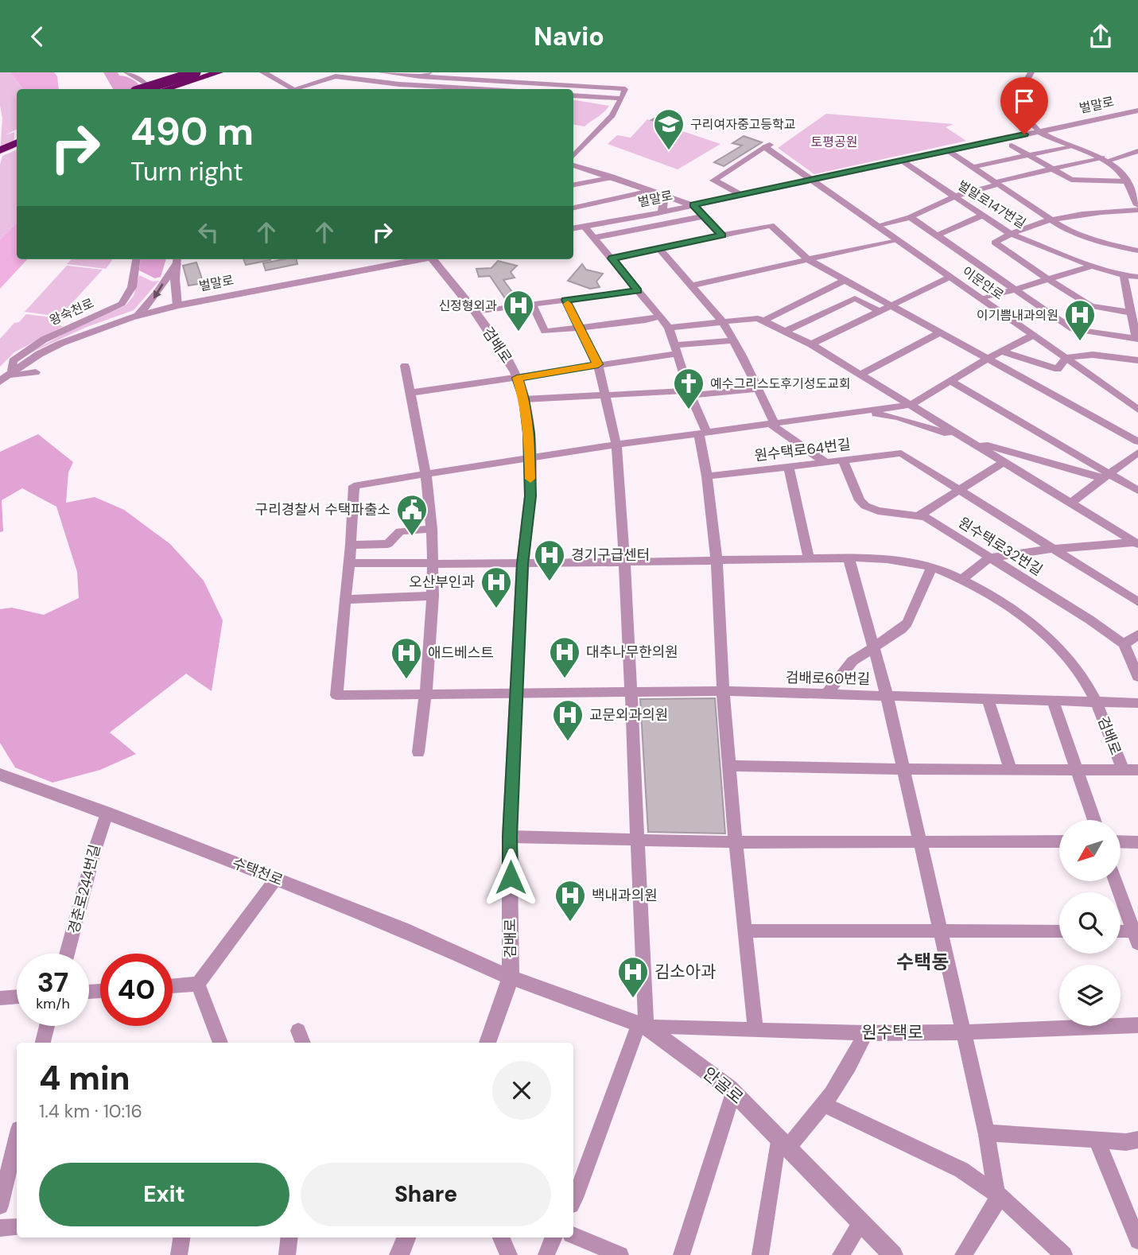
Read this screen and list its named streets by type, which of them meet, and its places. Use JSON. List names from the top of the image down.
{
  "streets": {
    "street": [
      "벌말로",
      "벌말로147번길",
      "이문안로",
      "왕숙천로",
      "검배로",
      "원수택로64번길",
      "원수택로32번길",
      "검배로60번길",
      "수택천로",
      "경춘로244번길",
      "원수택로",
      "안골로"
    ]
  },
  "crossings": [
    ["벌말로", "벌말로147번길"],
    ["벌말로", "이문안로"],
    ["벌말로", "왕숙천로"],
    ["검배로", "검배로60번길"],
    ["검배로", "수택천로"],
    ["검배로", "안골로"],
    ["원수택로64번길", "원수택로32번길"],
    ["수택천로", "경춘로244번길"],
    ["수택천로", "안골로"],
    ["원수택로", "안골로"]
  ],
  "districts": ["수택동"],
  "parks": ["토평공원"],
  "places": {
    "school or university": ["구리여자중고등학교"],
    "hospital": [
      "신정형외과",
      "이기쁨내과의원",
      "경기구급센터",
      "오산부인과",
      "대추나무한의원",
      "애드베스트",
      "교문외과의원",
      "백내과의원",
      "김소아과"
    ],
    "church": ["예수그리스도후기성도교회"],
    "public building": ["구리경찰서 수택파출소"]
  },
  "north": "bottom left",
  "page": {
    "header": "Navio",
    "turn": ["490 m", "Turn right"],
    "speed": "37 km/h",
    "limit": "40",
    "heading": ["4 min", "1.4 km · 10:16"],
    "buttons": ["Exit", "Share"]
  }
}
